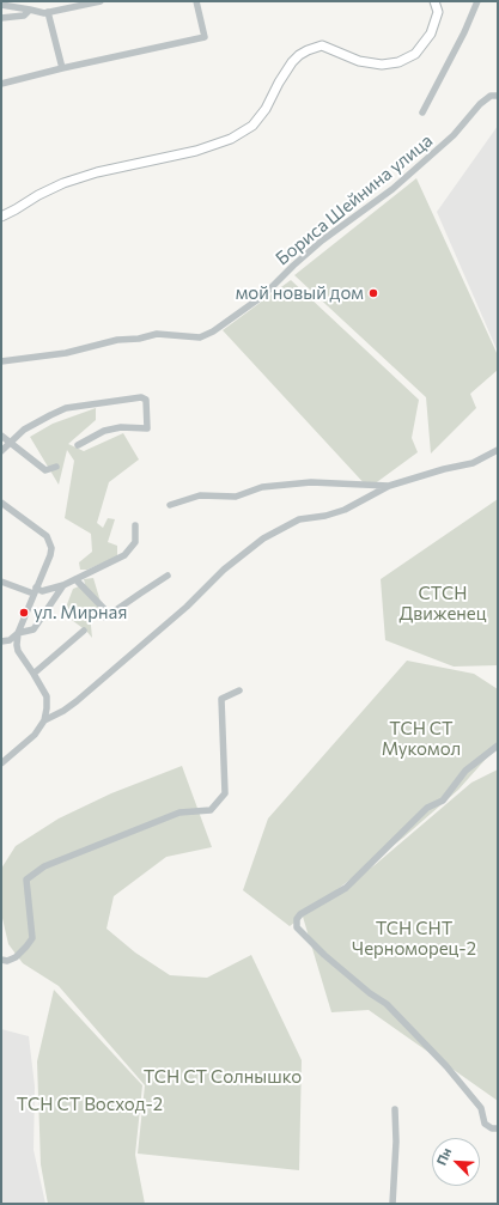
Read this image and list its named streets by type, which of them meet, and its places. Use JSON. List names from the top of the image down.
{
  "streets": {
    "street": ["Бориса Шейнина улица"]
  },
  "parks": [
    "СТСН Движенец",
    "ТСН СТ Мукомол",
    "ТСН СНТ Черноморец-2",
    "ТСН СТ Солнышко",
    "ТСН СТ Восход-2"
  ],
  "places": ["мой новый дом", "ул. Мирная"],
  "north": "top left"
}
